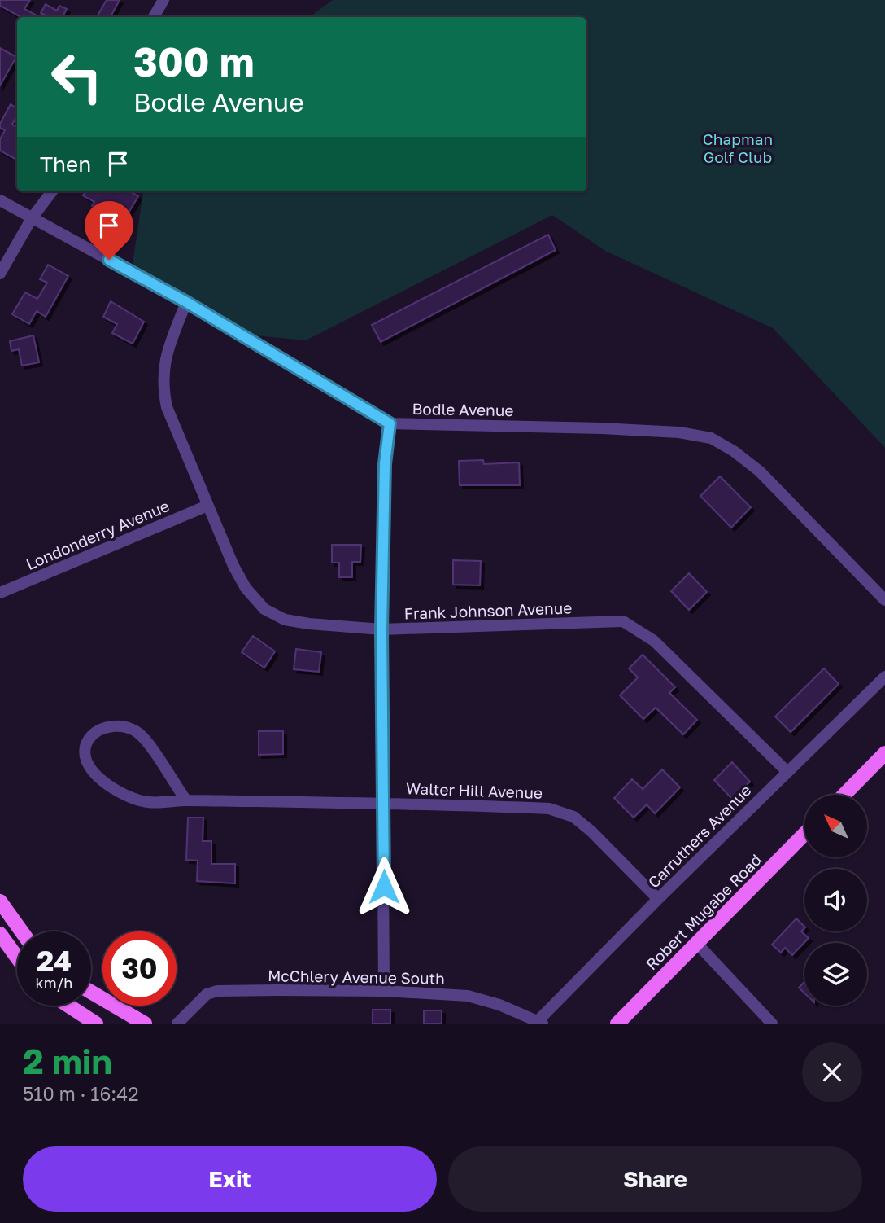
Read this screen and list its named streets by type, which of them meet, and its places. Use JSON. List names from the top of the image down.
{
  "streets": {
    "main road": ["Robert Mugabe Road"],
    "street": [
      "Bodle Avenue",
      "Londonderry Avenue",
      "Frank Johnson Avenue",
      "Walter Hill Avenue",
      "Carruthers Avenue",
      "McChlery Avenue South"
    ]
  },
  "crossings": [
    ["Bodle Avenue", "Frank Johnson Avenue"],
    ["Londonderry Avenue", "Frank Johnson Avenue"],
    ["Frank Johnson Avenue", "Carruthers Avenue"],
    ["Walter Hill Avenue", "Carruthers Avenue"],
    ["Carruthers Avenue", "McChlery Avenue South"]
  ],
  "parks": ["Chapman Golf Club"],
  "north": "top left",
  "page": {
    "turn": ["300 m", "Bodle Avenue"],
    "then": "Then",
    "speed": "24 km/h",
    "limit": "30",
    "heading": ["2 min", "510 m · 16:42"],
    "buttons": ["Exit", "Share"]
  }
}
